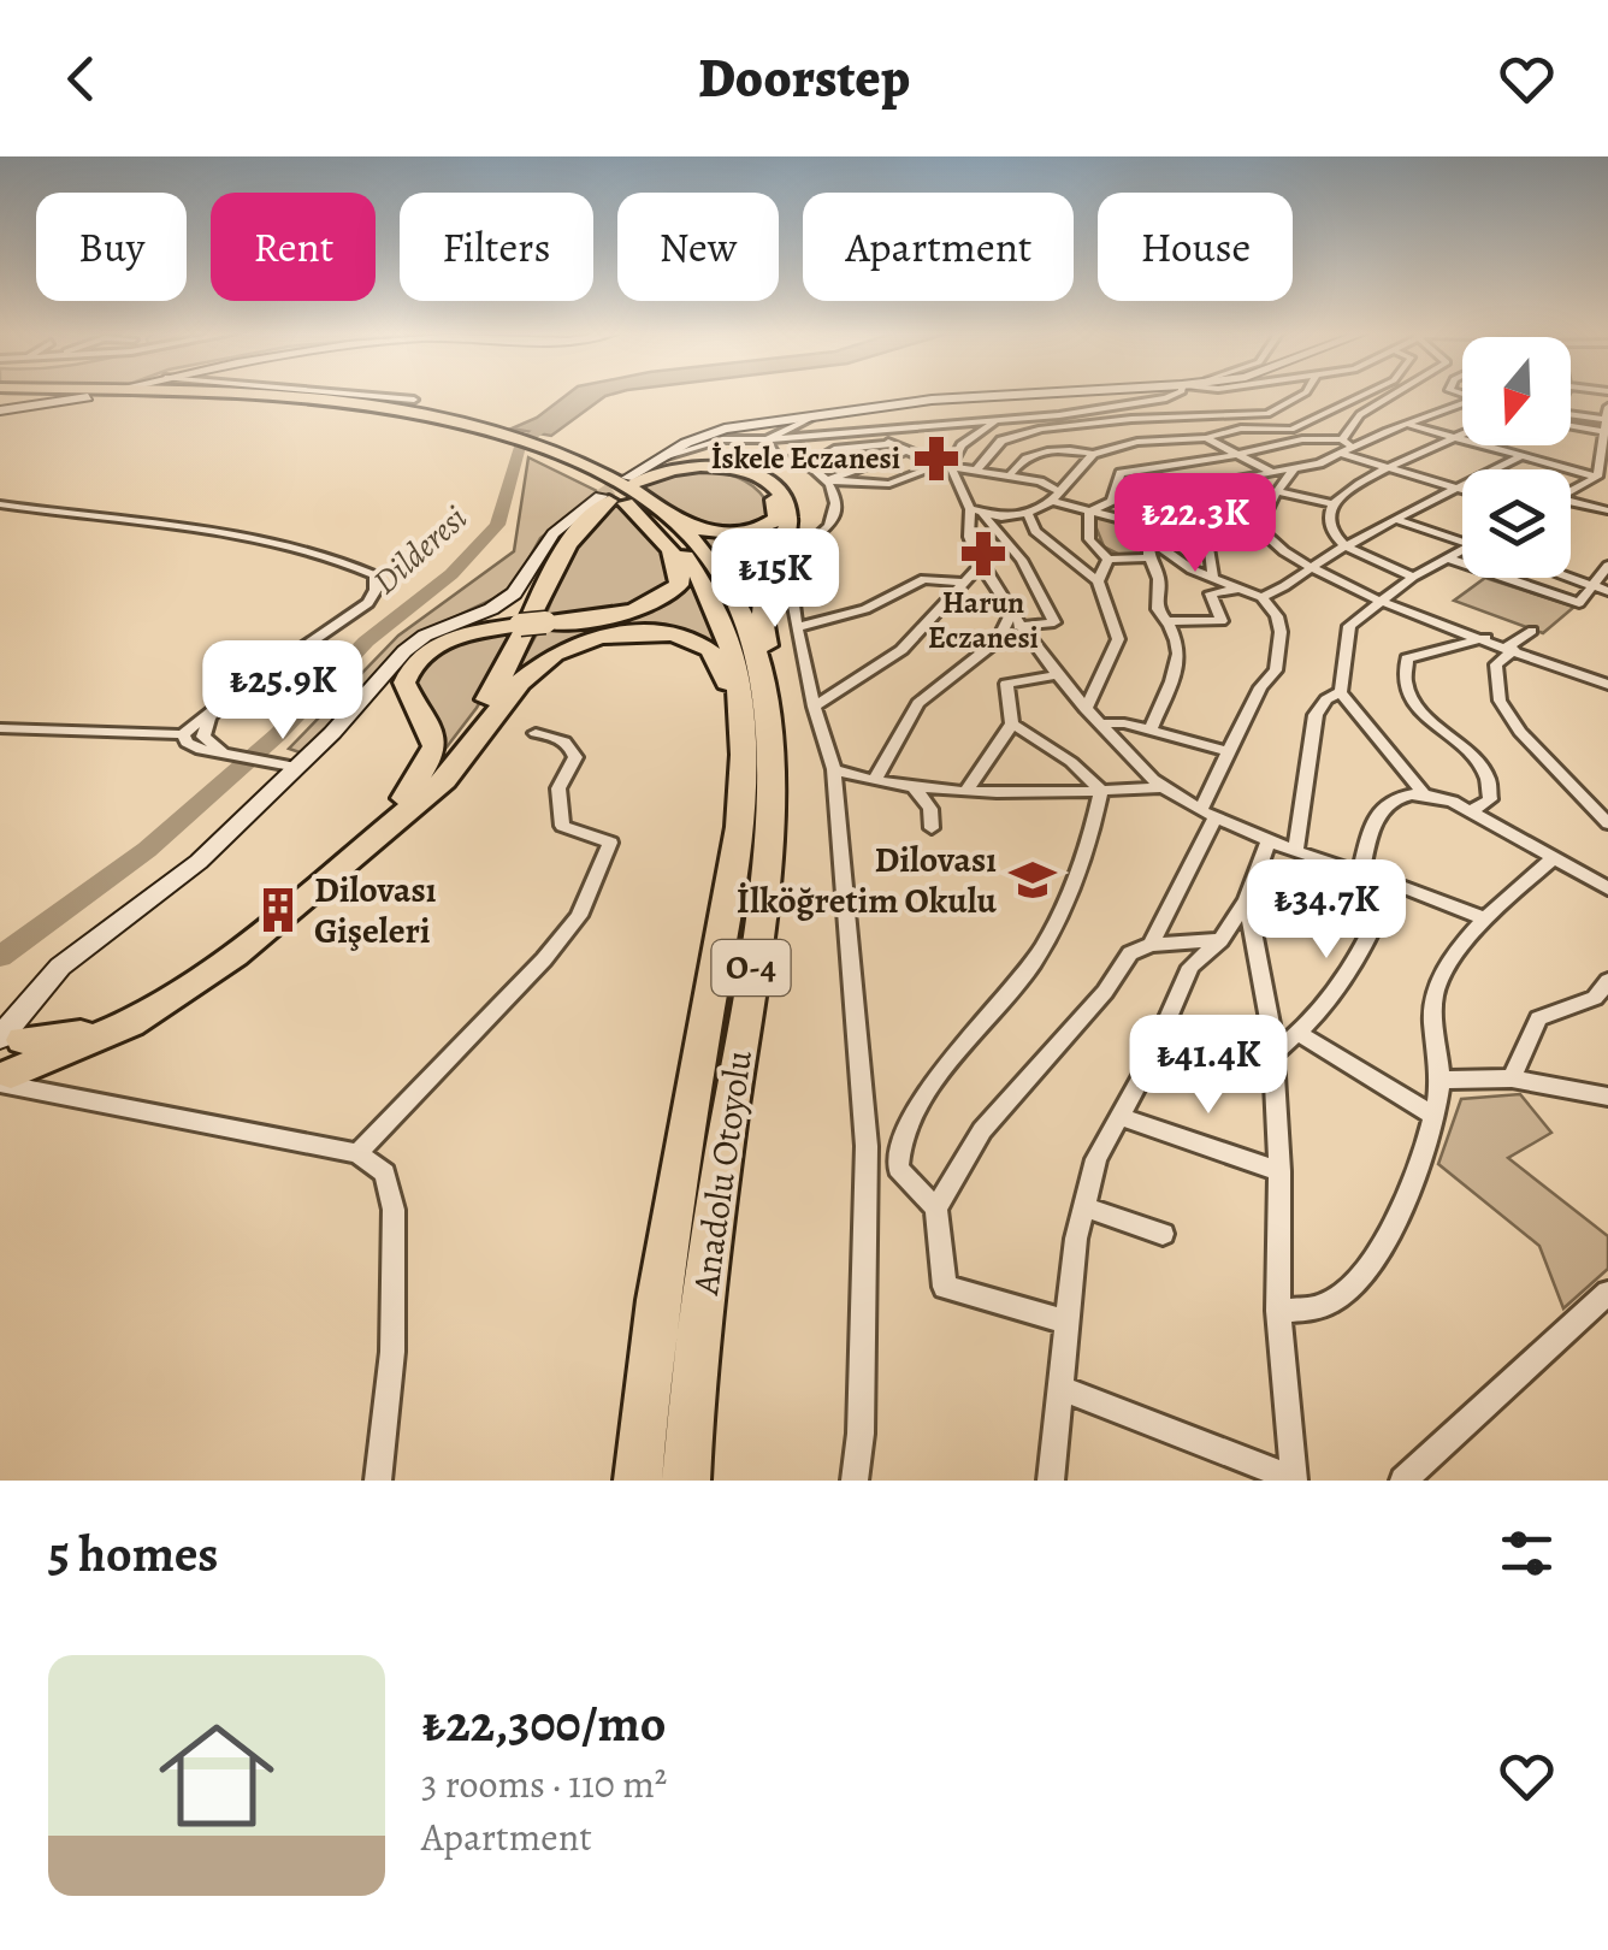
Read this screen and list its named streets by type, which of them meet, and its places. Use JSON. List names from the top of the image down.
{
  "streets": {
    "highway": ["O-4", "Anadolu Otoyolu"]
  },
  "water": ["Dilderesi"],
  "places": {
    "pharmacy": ["İskele Eczanesi", "Harun Eczanesi"],
    "school or university": ["Dilovası İlköğretim Okulu"],
    "building": ["Dilovası Gişeleri"]
  },
  "north": "bottom",
  "page": {
    "header": "Doorstep",
    "chip": [
      "Buy",
      "Rent",
      "Filters",
      "New",
      "Apartment",
      "House"
    ],
    "price": [
      "₺22.3K",
      "₺15K",
      "₺25.9K",
      "₺34.7K",
      "₺41.4K"
    ],
    "heading": "5 homes",
    "list": [
      {
        "name": "₺22,300/mo",
        "note": "3 rooms · 110 m² · Apartment"
      }
    ]
  }
}
